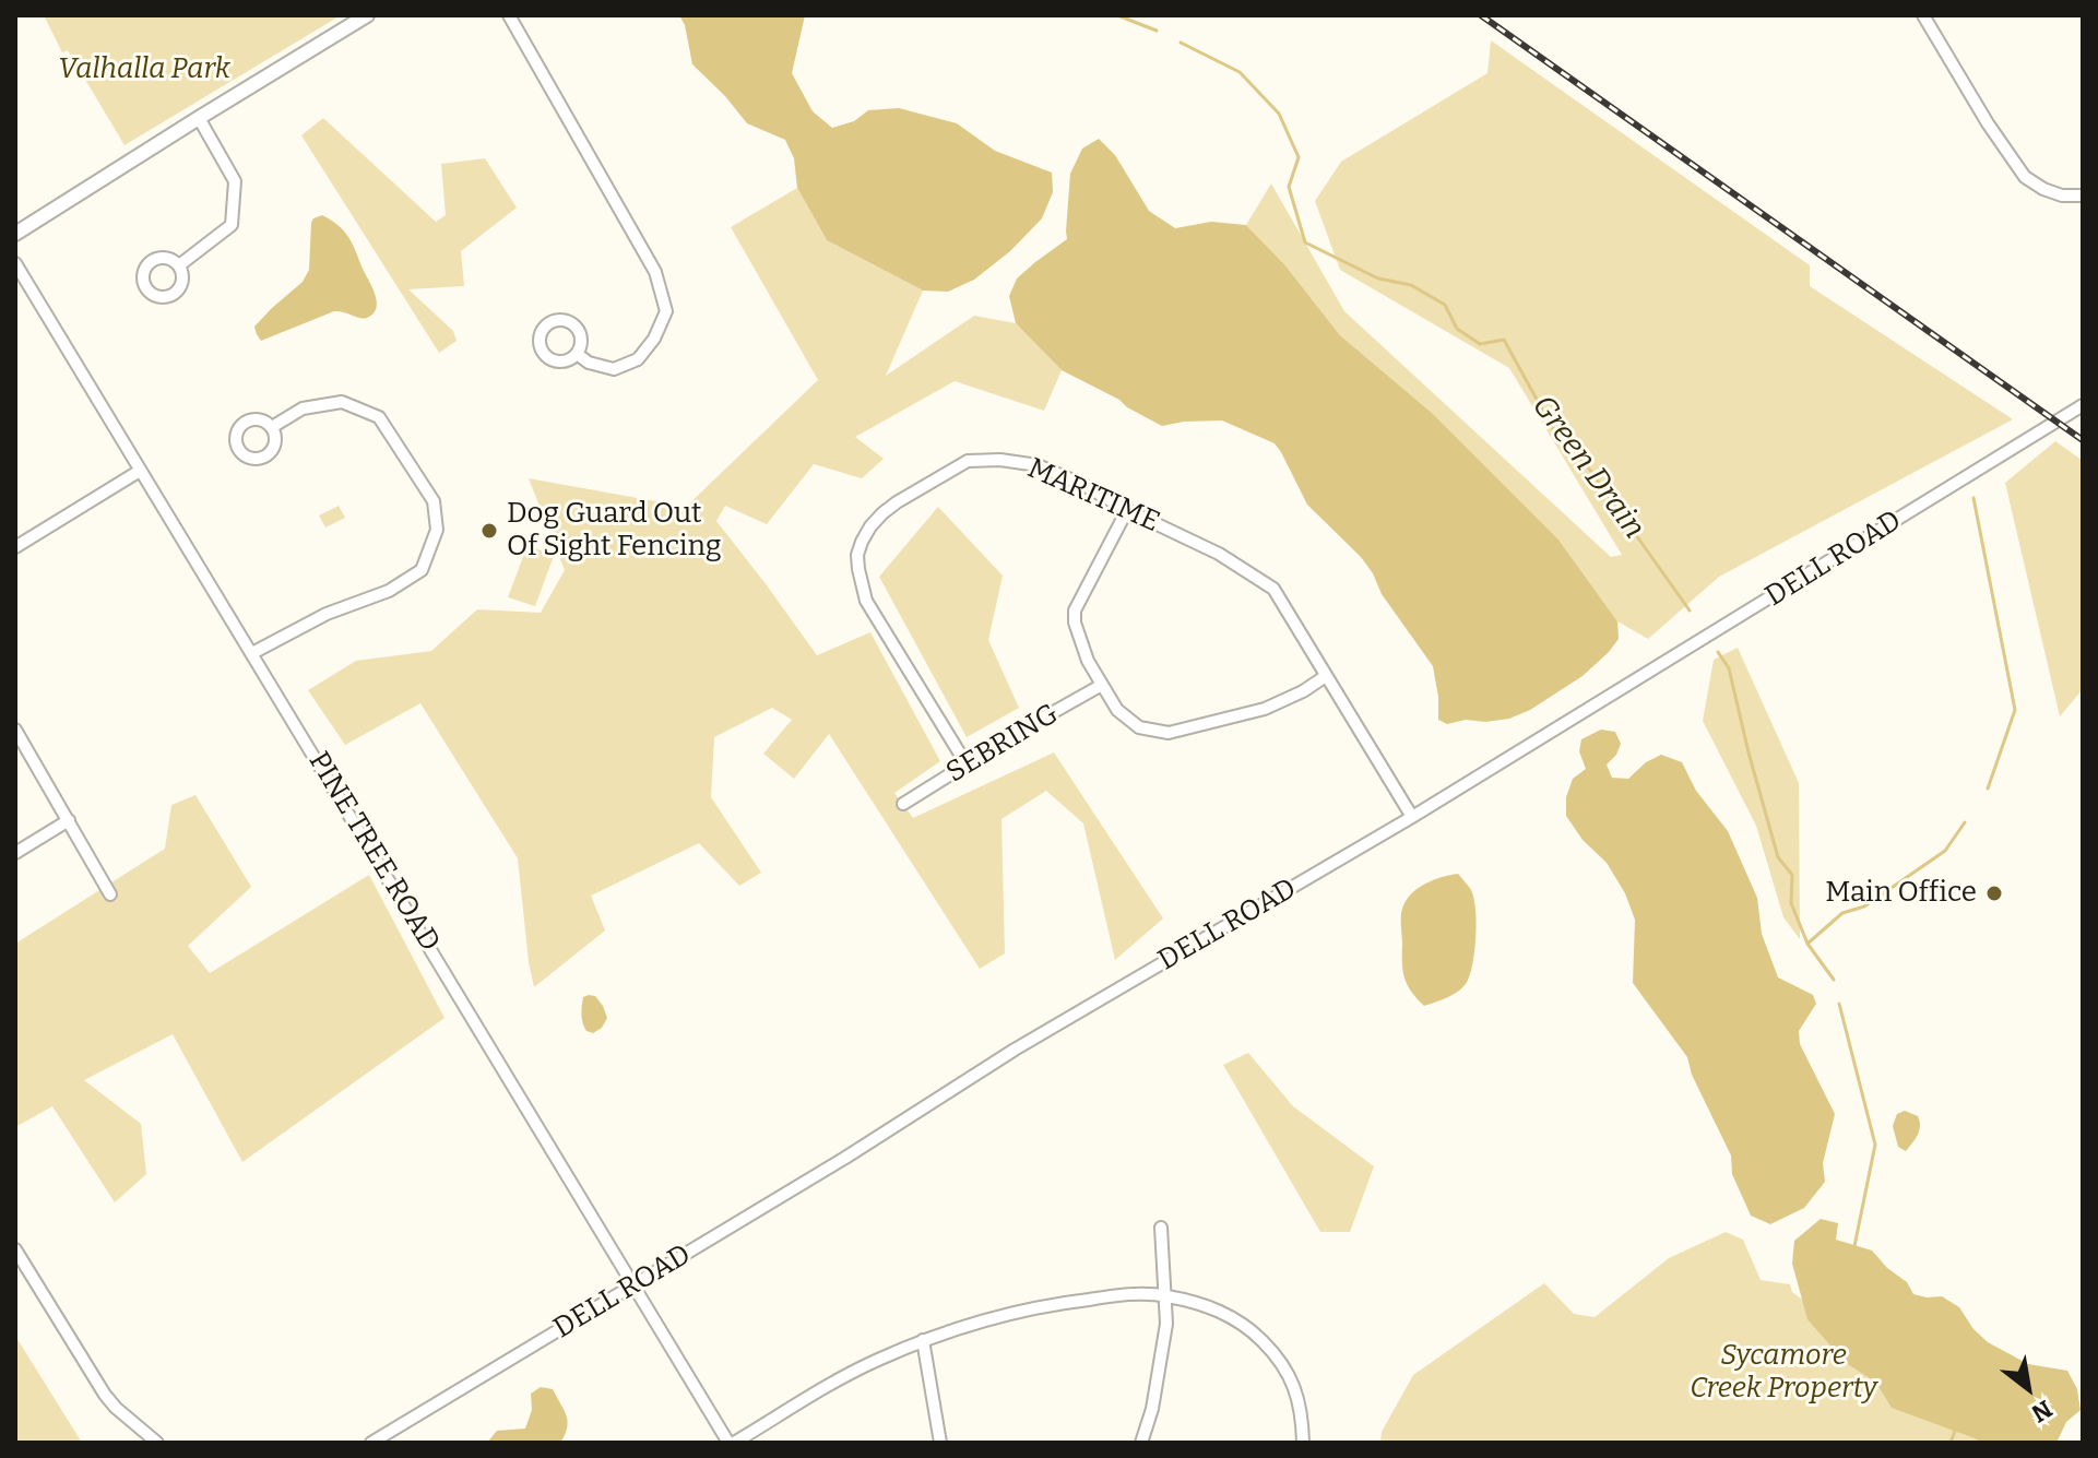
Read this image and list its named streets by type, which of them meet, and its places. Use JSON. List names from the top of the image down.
{
  "streets": {
    "street": [
      "MARITIME",
      "DELL ROAD",
      "SEBRING",
      "PINE TREE ROAD"
    ]
  },
  "crossings": [
    ["MARITIME", "DELL ROAD"],
    ["MARITIME", "SEBRING"],
    ["DELL ROAD", "PINE TREE ROAD"]
  ],
  "water": ["Green Drain"],
  "parks": ["Valhalla Park", "Sycamore Creek Property"],
  "places": ["Dog Guard Out Of Sight Fencing", "Main Office"],
  "north": "bottom right"
}
